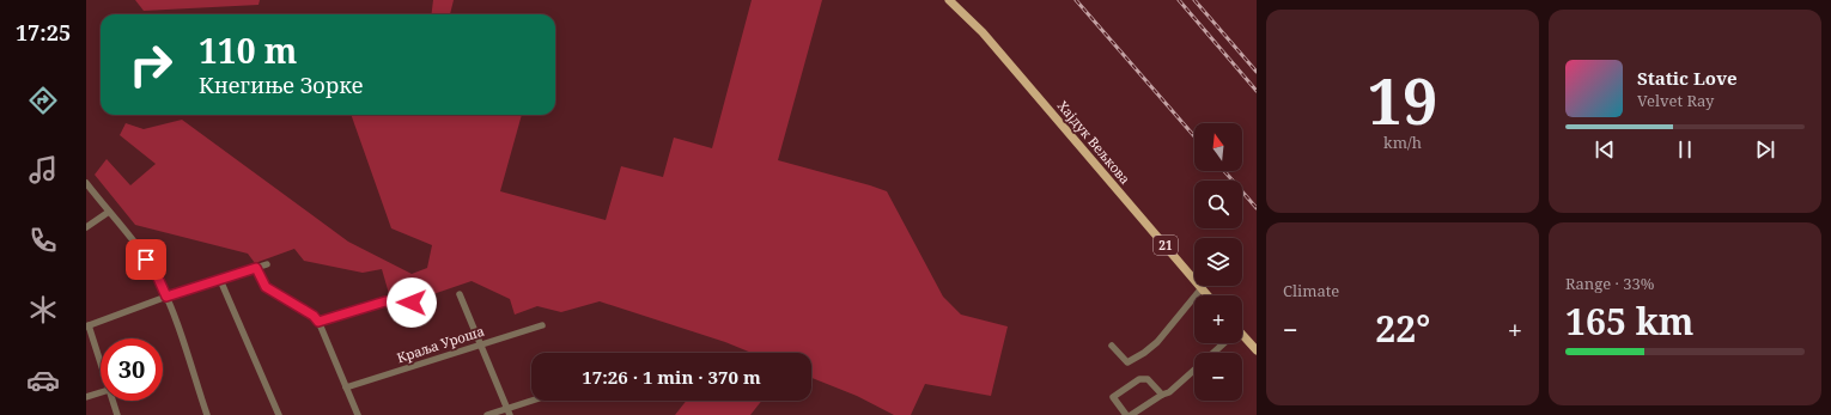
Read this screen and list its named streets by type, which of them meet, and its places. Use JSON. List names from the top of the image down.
{
  "streets": {
    "main road": ["Хајдук Вељкова", "21"],
    "street": ["Краља Уроша"]
  },
  "north": "top",
  "page": {
    "tabs": "17:25",
    "tile": [
      ["19", "km/h"],
      "Climate",
      ["Range · 33%", "165 km"]
    ],
    "turn": ["110 m", "Кнегиње Зорке"],
    "song": ["Static Love", "Velvet Ray"],
    "map_buttons": ["+", "−"],
    "heat": ["−", "22°", "+"],
    "limit": "30",
    "trip": "17:26 · 1 min · 370 m"
  }
}
